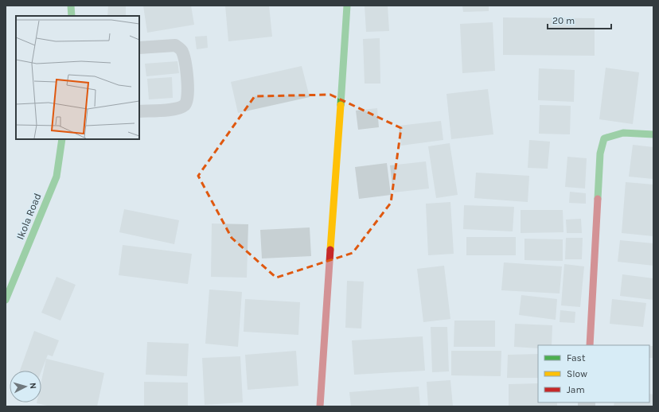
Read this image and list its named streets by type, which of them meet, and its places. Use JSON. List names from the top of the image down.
{
  "streets": {
    "street": ["Ikola Road"]
  },
  "legend": ["Fast", "Slow", "Jam"],
  "scale_bar": "20 m",
  "north": "right"
}
